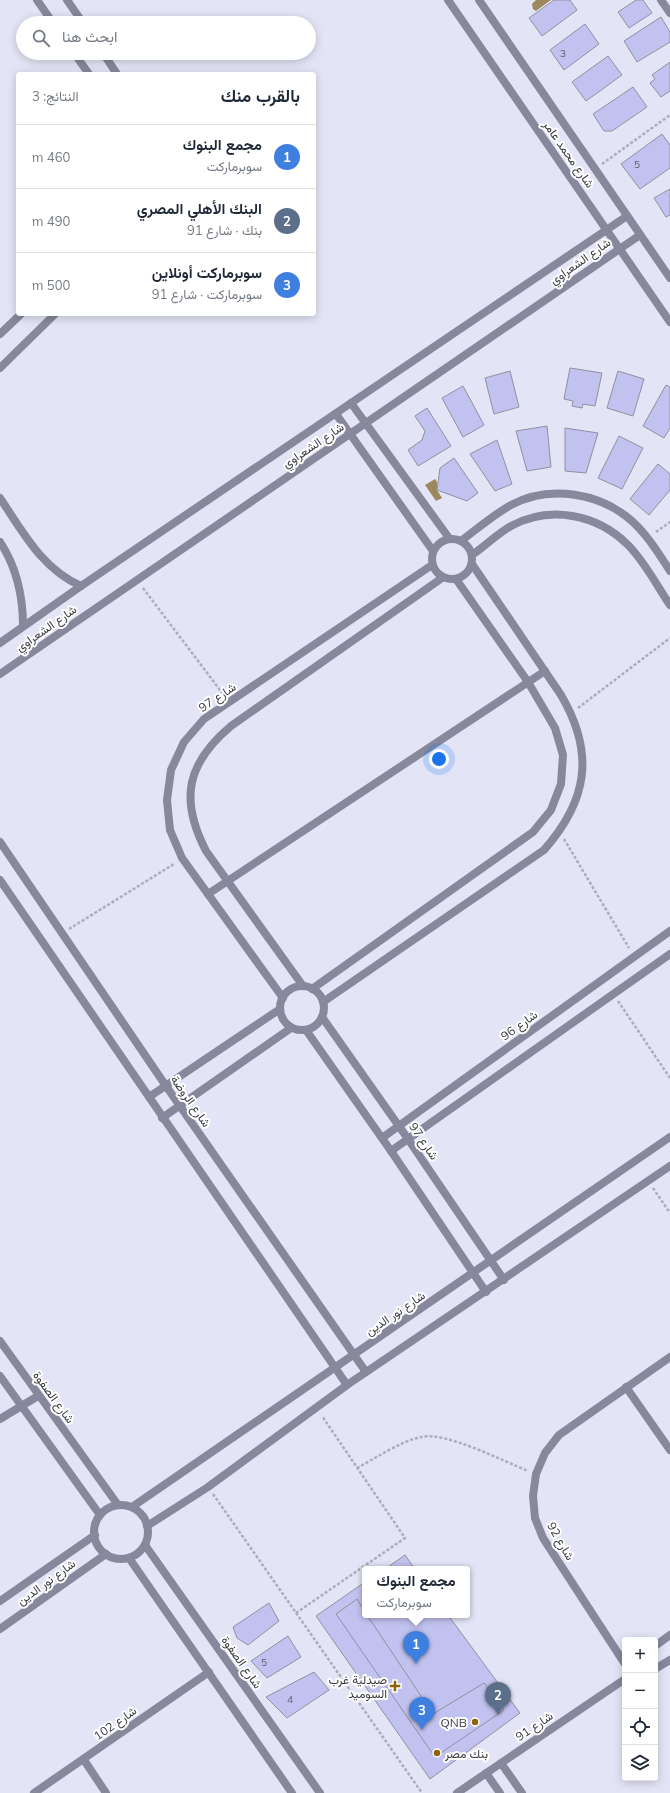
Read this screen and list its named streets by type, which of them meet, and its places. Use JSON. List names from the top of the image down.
{
  "streets": {
    "street": [
      "شارع محمد عامر",
      "شارع الشعراوي",
      "شارع 97",
      "شارع 96",
      "شارع الروضة",
      "شارع نور الدين",
      "شارع الصفوة",
      "شارع 92",
      "شارع 102",
      "شارع 91"
    ]
  },
  "crossings": [
    ["شارع محمد عامر", "شارع الشعراوي"],
    ["شارع 97", "شارع 96"],
    ["شارع 97", "شارع نور الدين"],
    ["شارع الروضة", "شارع نور الدين"],
    ["شارع نور الدين", "شارع الصفوة"]
  ],
  "places": {
    "health": ["صيدلية غرب السوميد"],
    "other": ["QNB", "بنك مصر"]
  },
  "house_numbers": [
    "3",
    "5",
    "5",
    "4"
  ],
  "page": {
    "search": "ابحث هنا",
    "heading": ["بالقرب منك", "النتائج: 3"],
    "list": [
      {
        "mark": "1",
        "name": "مجمع البنوك",
        "note": "سوبرماركت",
        "value": "460 m"
      },
      {
        "mark": "2",
        "name": "البنك الأهلي المصري",
        "note": "بنك · شارع 91",
        "value": "490 m"
      },
      {
        "mark": "3",
        "name": "سوبرماركت أونلاين",
        "note": "سوبرماركت · شارع 91",
        "value": "500 m"
      }
    ],
    "popup": ["مجمع البنوك", "سوبرماركت"],
    "pins": ["1", "2", "3"],
    "map_buttons": ["+", "−"]
  }
}
